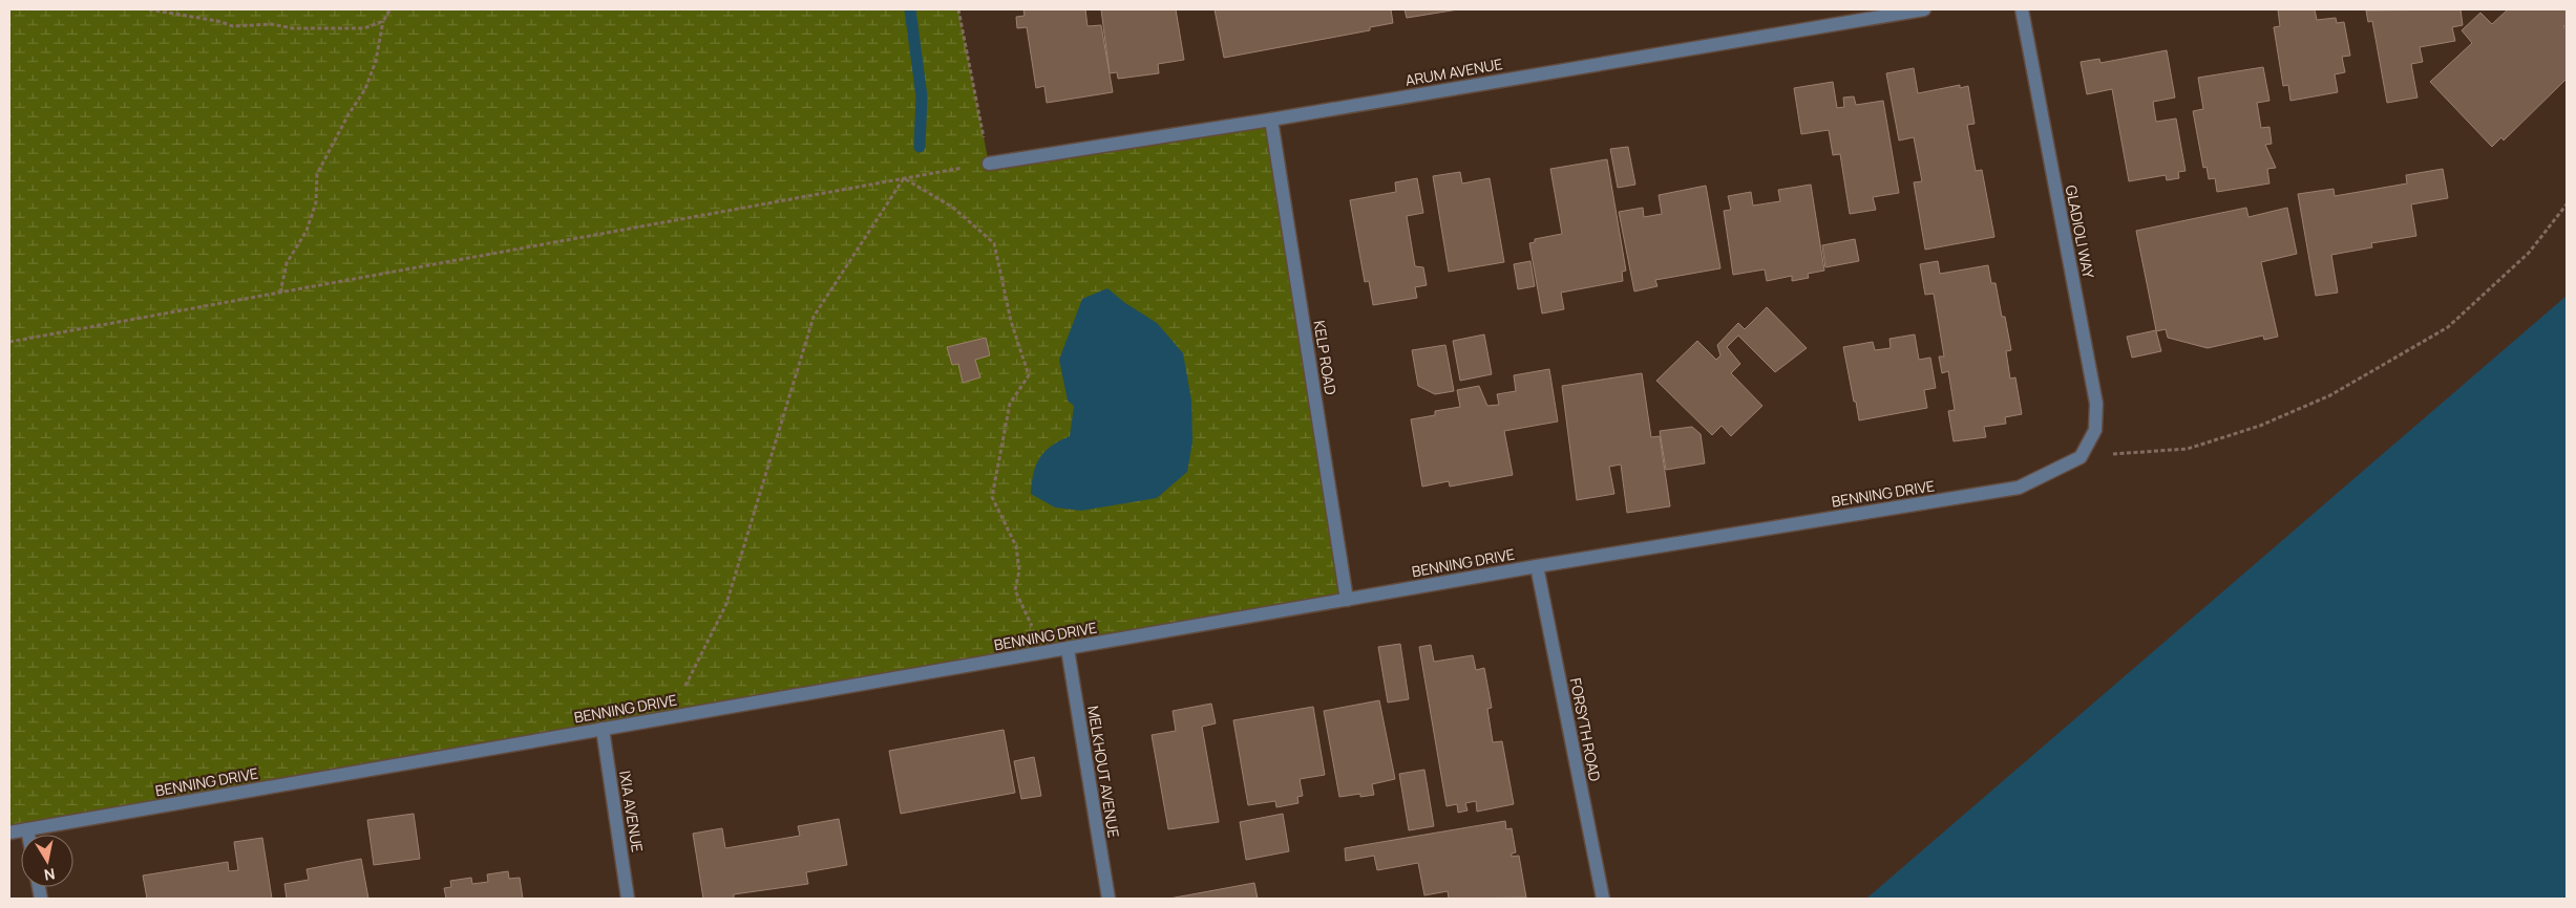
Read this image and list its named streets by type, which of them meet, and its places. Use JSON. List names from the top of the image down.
{
  "streets": {
    "street": [
      "ARUM AVENUE",
      "GLADIOLI WAY",
      "KELP ROAD",
      "BENNING DRIVE",
      "FORSYTH ROAD",
      "MELKHOUT AVENUE",
      "IXIA AVENUE"
    ]
  },
  "crossings": [
    ["ARUM AVENUE", "KELP ROAD"],
    ["GLADIOLI WAY", "BENNING DRIVE"],
    ["KELP ROAD", "BENNING DRIVE"],
    ["BENNING DRIVE", "FORSYTH ROAD"],
    ["BENNING DRIVE", "MELKHOUT AVENUE"],
    ["BENNING DRIVE", "IXIA AVENUE"]
  ],
  "north": "bottom"
}
